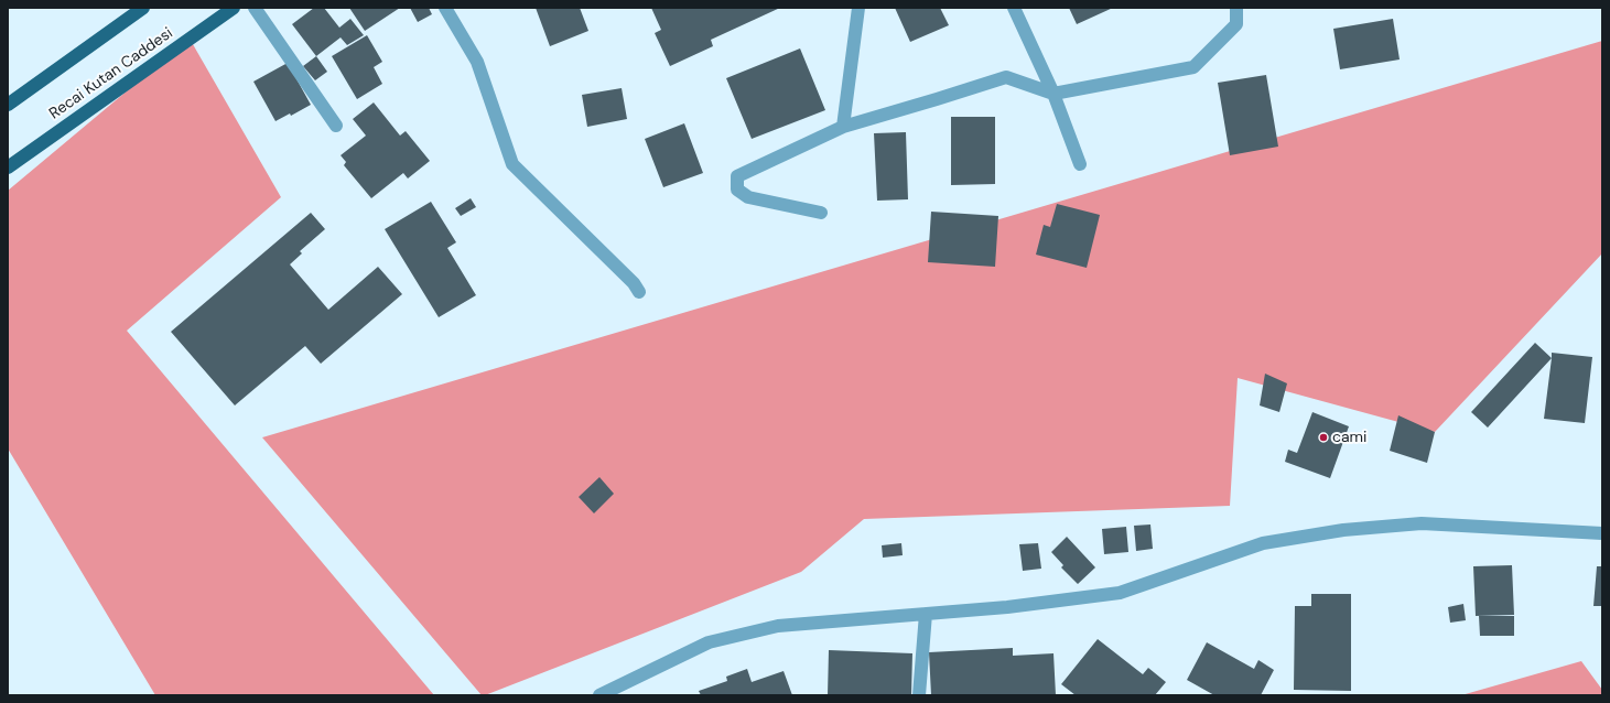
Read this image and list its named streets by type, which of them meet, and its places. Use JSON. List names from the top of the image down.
{
  "streets": {
    "main road": ["Recai Kutan Caddesi"]
  },
  "places": ["cami"]
}
